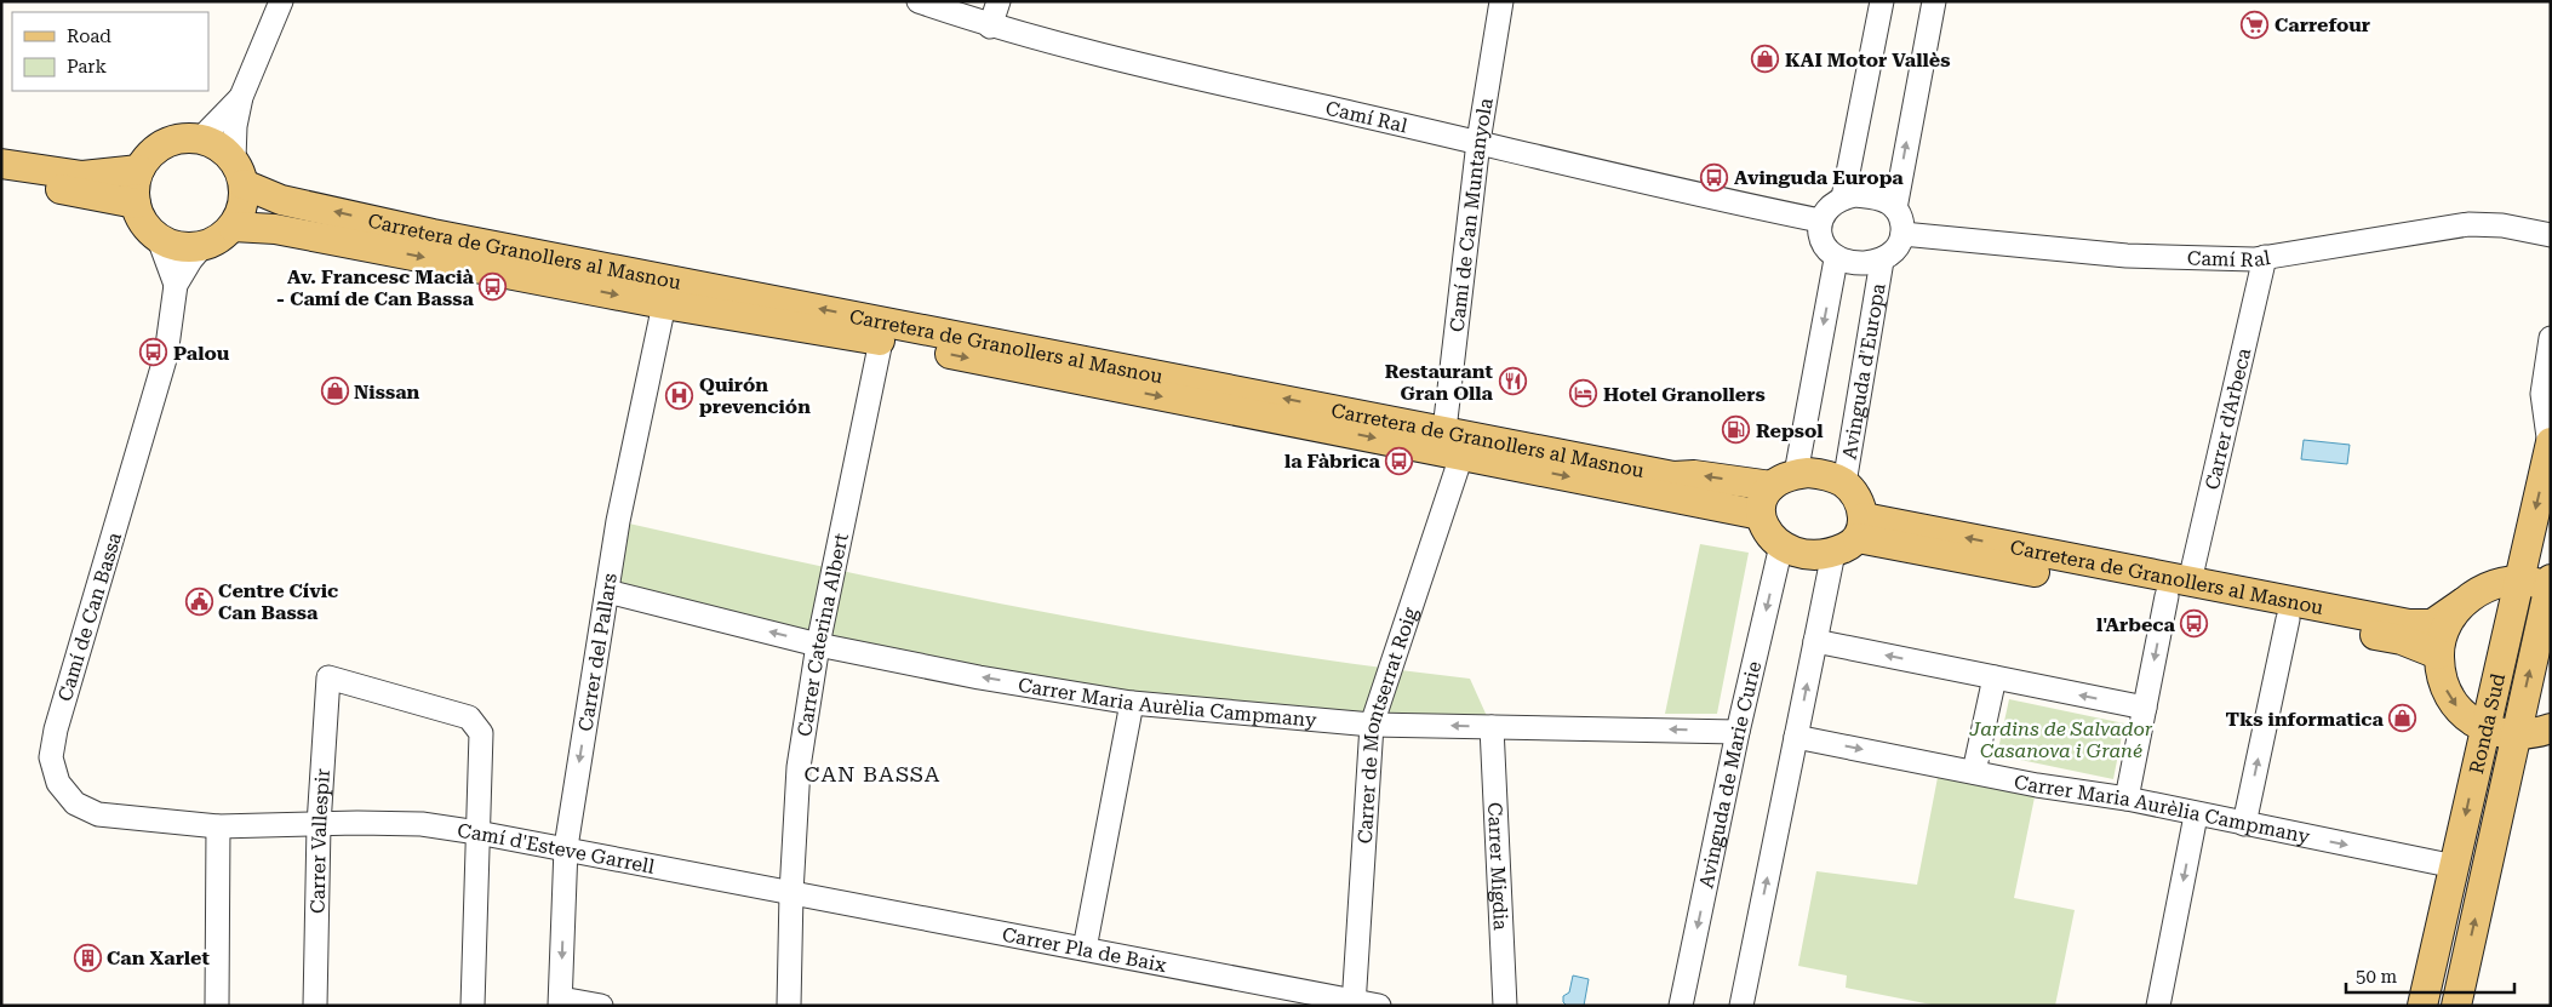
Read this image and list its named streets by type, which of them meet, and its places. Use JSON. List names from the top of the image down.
{
  "streets": {
    "main road": ["Carretera de Granollers al Masnou", "Ronda Sud"],
    "street": [
      "Camí Ral",
      "Camí de Can Muntanyola",
      "Avinguda d'Europa",
      "Carrer d'Arbeca",
      "Camí de Can Bassa",
      "Carrer Caterina Albert",
      "Carrer del Pallars",
      "Carrer Maria Aurèlia Campmany",
      "Carrer de Montserrat Roig",
      "Avinguda de Marie Curie",
      "Carrer Vallespir",
      "Camí d'Esteve Garrell",
      "Carrer Migdia",
      "Carrer Pla de Baix"
    ]
  },
  "crossings": [
    ["Camí Ral", "Camí de Can Muntanyola"],
    ["Camí Ral", "Avinguda d'Europa"],
    ["Camí Ral", "Carrer d'Arbeca"],
    ["Camí de Can Muntanyola", "Carretera de Granollers al Masnou"],
    ["Carretera de Granollers al Masnou", "Avinguda d'Europa"],
    ["Carretera de Granollers al Masnou", "Carrer d'Arbeca"],
    ["Carretera de Granollers al Masnou", "Camí de Can Bassa"],
    ["Carretera de Granollers al Masnou", "Carrer Caterina Albert"],
    ["Carretera de Granollers al Masnou", "Carrer del Pallars"],
    ["Carretera de Granollers al Masnou", "Ronda Sud"],
    ["Carretera de Granollers al Masnou", "Carrer de Montserrat Roig"],
    ["Carretera de Granollers al Masnou", "Avinguda de Marie Curie"],
    ["Avinguda d'Europa", "Avinguda de Marie Curie"],
    ["Carrer d'Arbeca", "Carrer Maria Aurèlia Campmany"],
    ["Camí de Can Bassa", "Carrer Vallespir"],
    ["Camí de Can Bassa", "Camí d'Esteve Garrell"],
    ["Carrer Caterina Albert", "Carrer Maria Aurèlia Campmany"],
    ["Carrer Caterina Albert", "Camí d'Esteve Garrell"],
    ["Carrer Caterina Albert", "Carrer Pla de Baix"],
    ["Carrer del Pallars", "Carrer Maria Aurèlia Campmany"],
    ["Carrer del Pallars", "Camí d'Esteve Garrell"],
    ["Carrer Maria Aurèlia Campmany", "Ronda Sud"],
    ["Carrer Maria Aurèlia Campmany", "Carrer de Montserrat Roig"],
    ["Carrer Maria Aurèlia Campmany", "Avinguda de Marie Curie"],
    ["Carrer Maria Aurèlia Campmany", "Carrer Migdia"],
    ["Carrer de Montserrat Roig", "Carrer Pla de Baix"],
    ["Carrer Vallespir", "Camí d'Esteve Garrell"],
    ["Camí d'Esteve Garrell", "Carrer Pla de Baix"]
  ],
  "districts": ["CAN BASSA"],
  "parks": ["Jardins de Salvador Casanova i Grané"],
  "places": {
    "supermarket": ["Carrefour"],
    "shop": ["KAI Motor Vallès", "Nissan", "Tks informatica"],
    "bus stop": [
      "Avinguda Europa",
      "Av. Francesc Macià - Camí de Can Bassa",
      "Palou",
      "la Fàbrica",
      "l'Arbeca"
    ],
    "restaurant": ["Restaurant Gran Olla"],
    "hotel": ["Hotel Granollers"],
    "hospital": ["Quirón prevención"],
    "fuel station": ["Repsol"],
    "public building": ["Centre Cívic Can Bassa"],
    "building": ["Can Xarlet"]
  },
  "legend": ["Road", "Park"],
  "scale_bar": "50 m"
}
